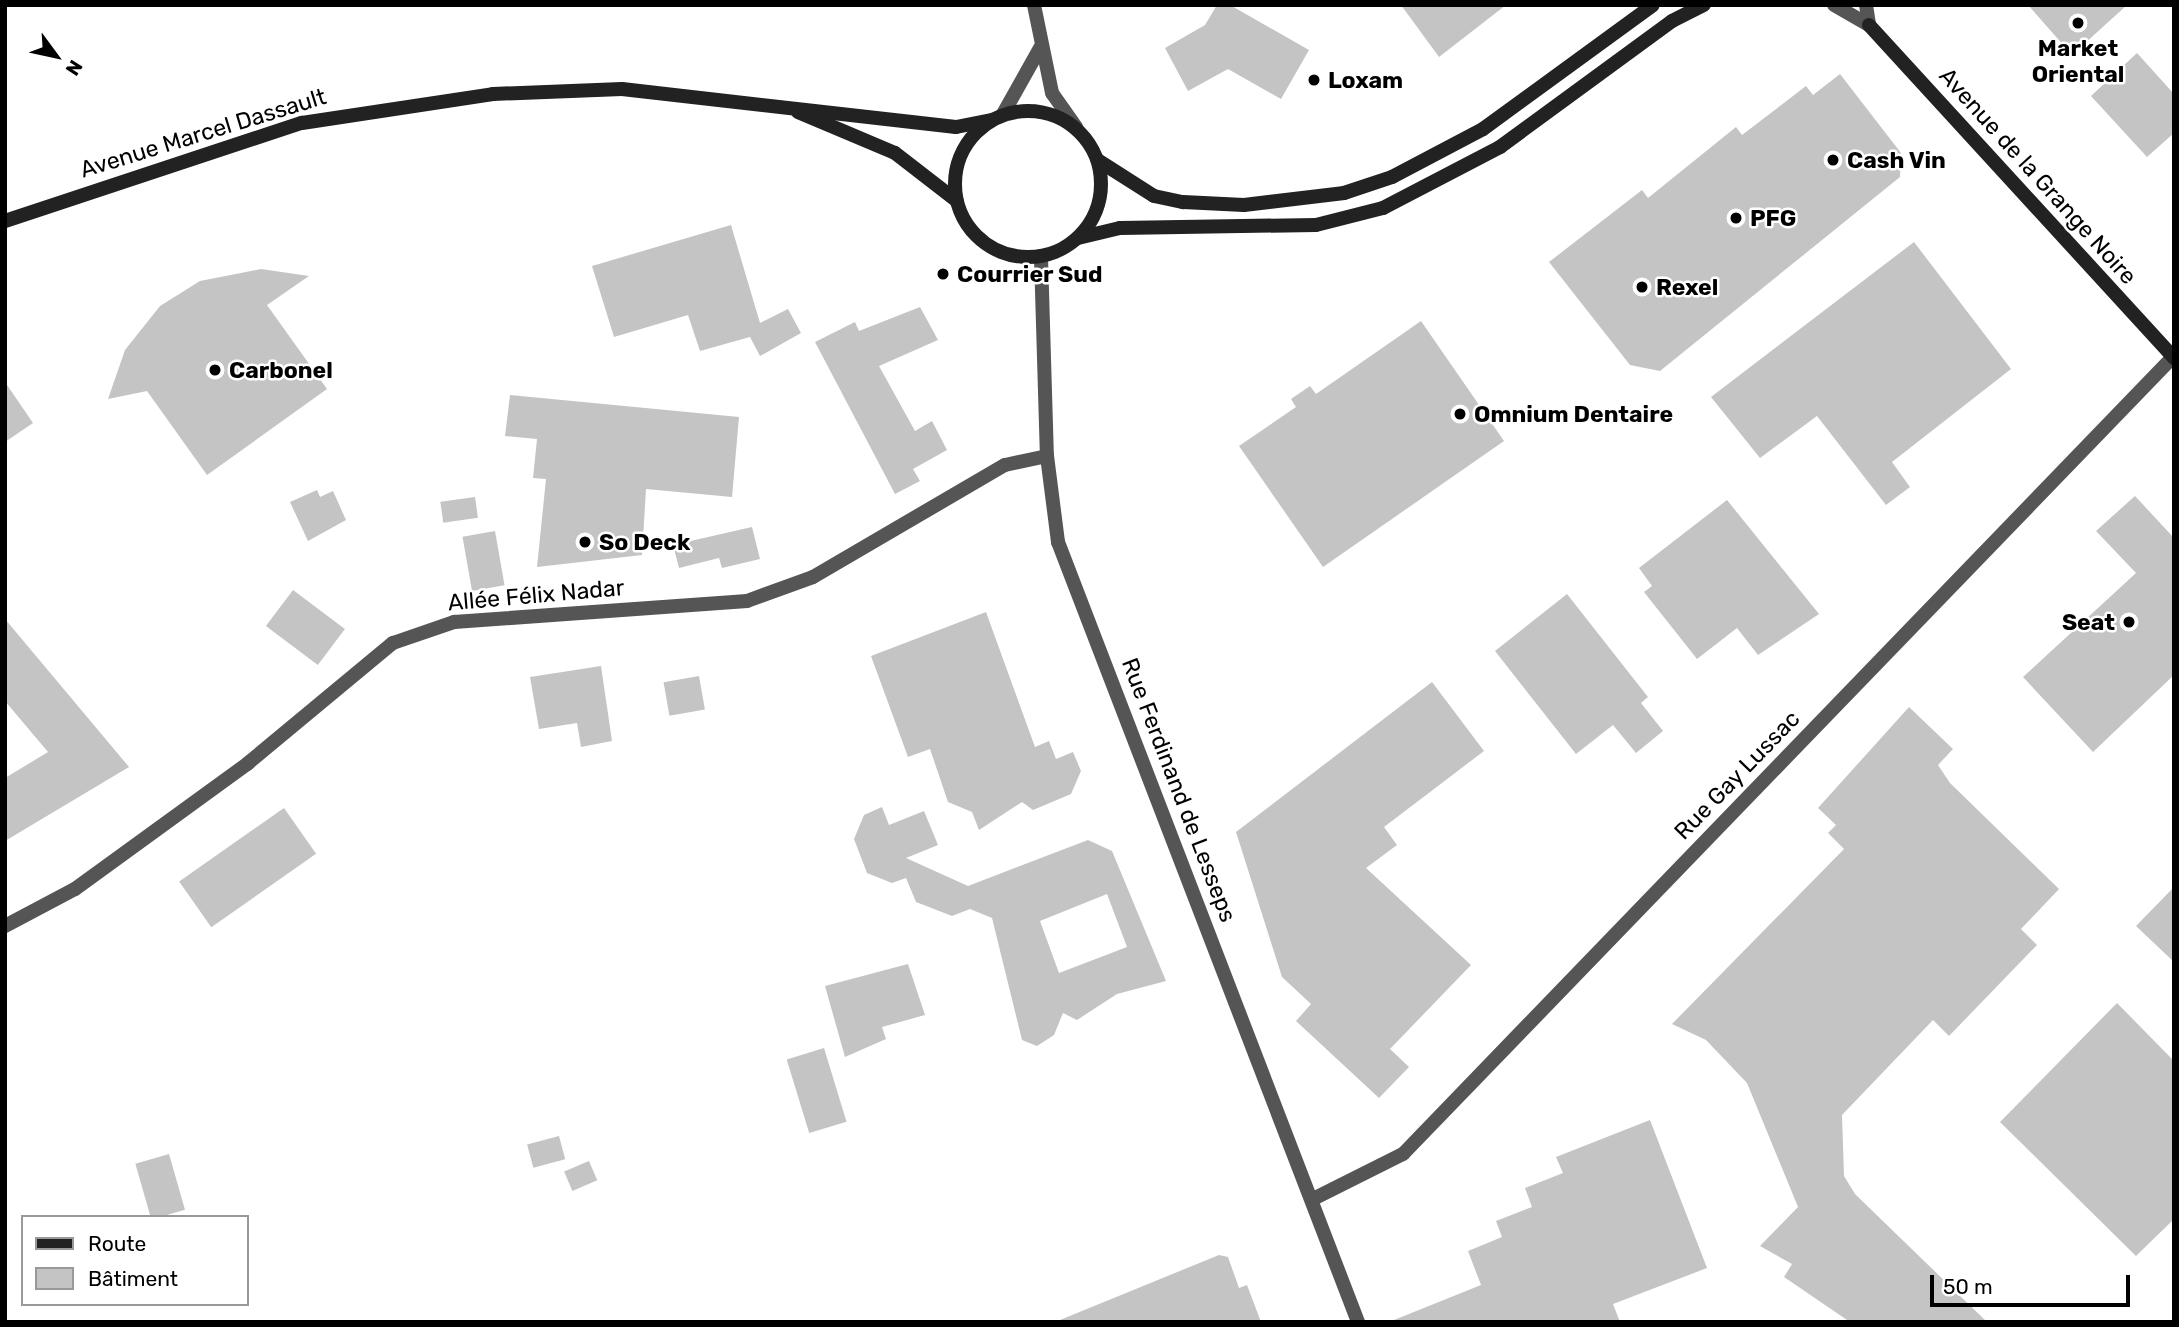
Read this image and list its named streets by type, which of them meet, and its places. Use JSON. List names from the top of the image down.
{
  "streets": {
    "main road": ["Avenue Marcel Dassault", "Avenue de la Grange Noire"],
    "street": ["Allée Félix Nadar", "Rue Gay Lussac", "Rue Ferdinand de Lesseps"]
  },
  "crossings": [
    ["Avenue Marcel Dassault", "Rue Ferdinand de Lesseps"],
    ["Avenue de la Grange Noire", "Rue Gay Lussac"],
    ["Allée Félix Nadar", "Rue Ferdinand de Lesseps"],
    ["Rue Gay Lussac", "Rue Ferdinand de Lesseps"]
  ],
  "places": [
    "Market Oriental",
    "Loxam",
    "Cash Vin",
    "PFG",
    "Courrier Sud",
    "Rexel",
    "Carbonel",
    "Omnium Dentaire",
    "So Deck",
    "Seat"
  ],
  "legend": ["Route", "Bâtiment"],
  "scale_bar": "50 m",
  "north": "bottom right"
}
